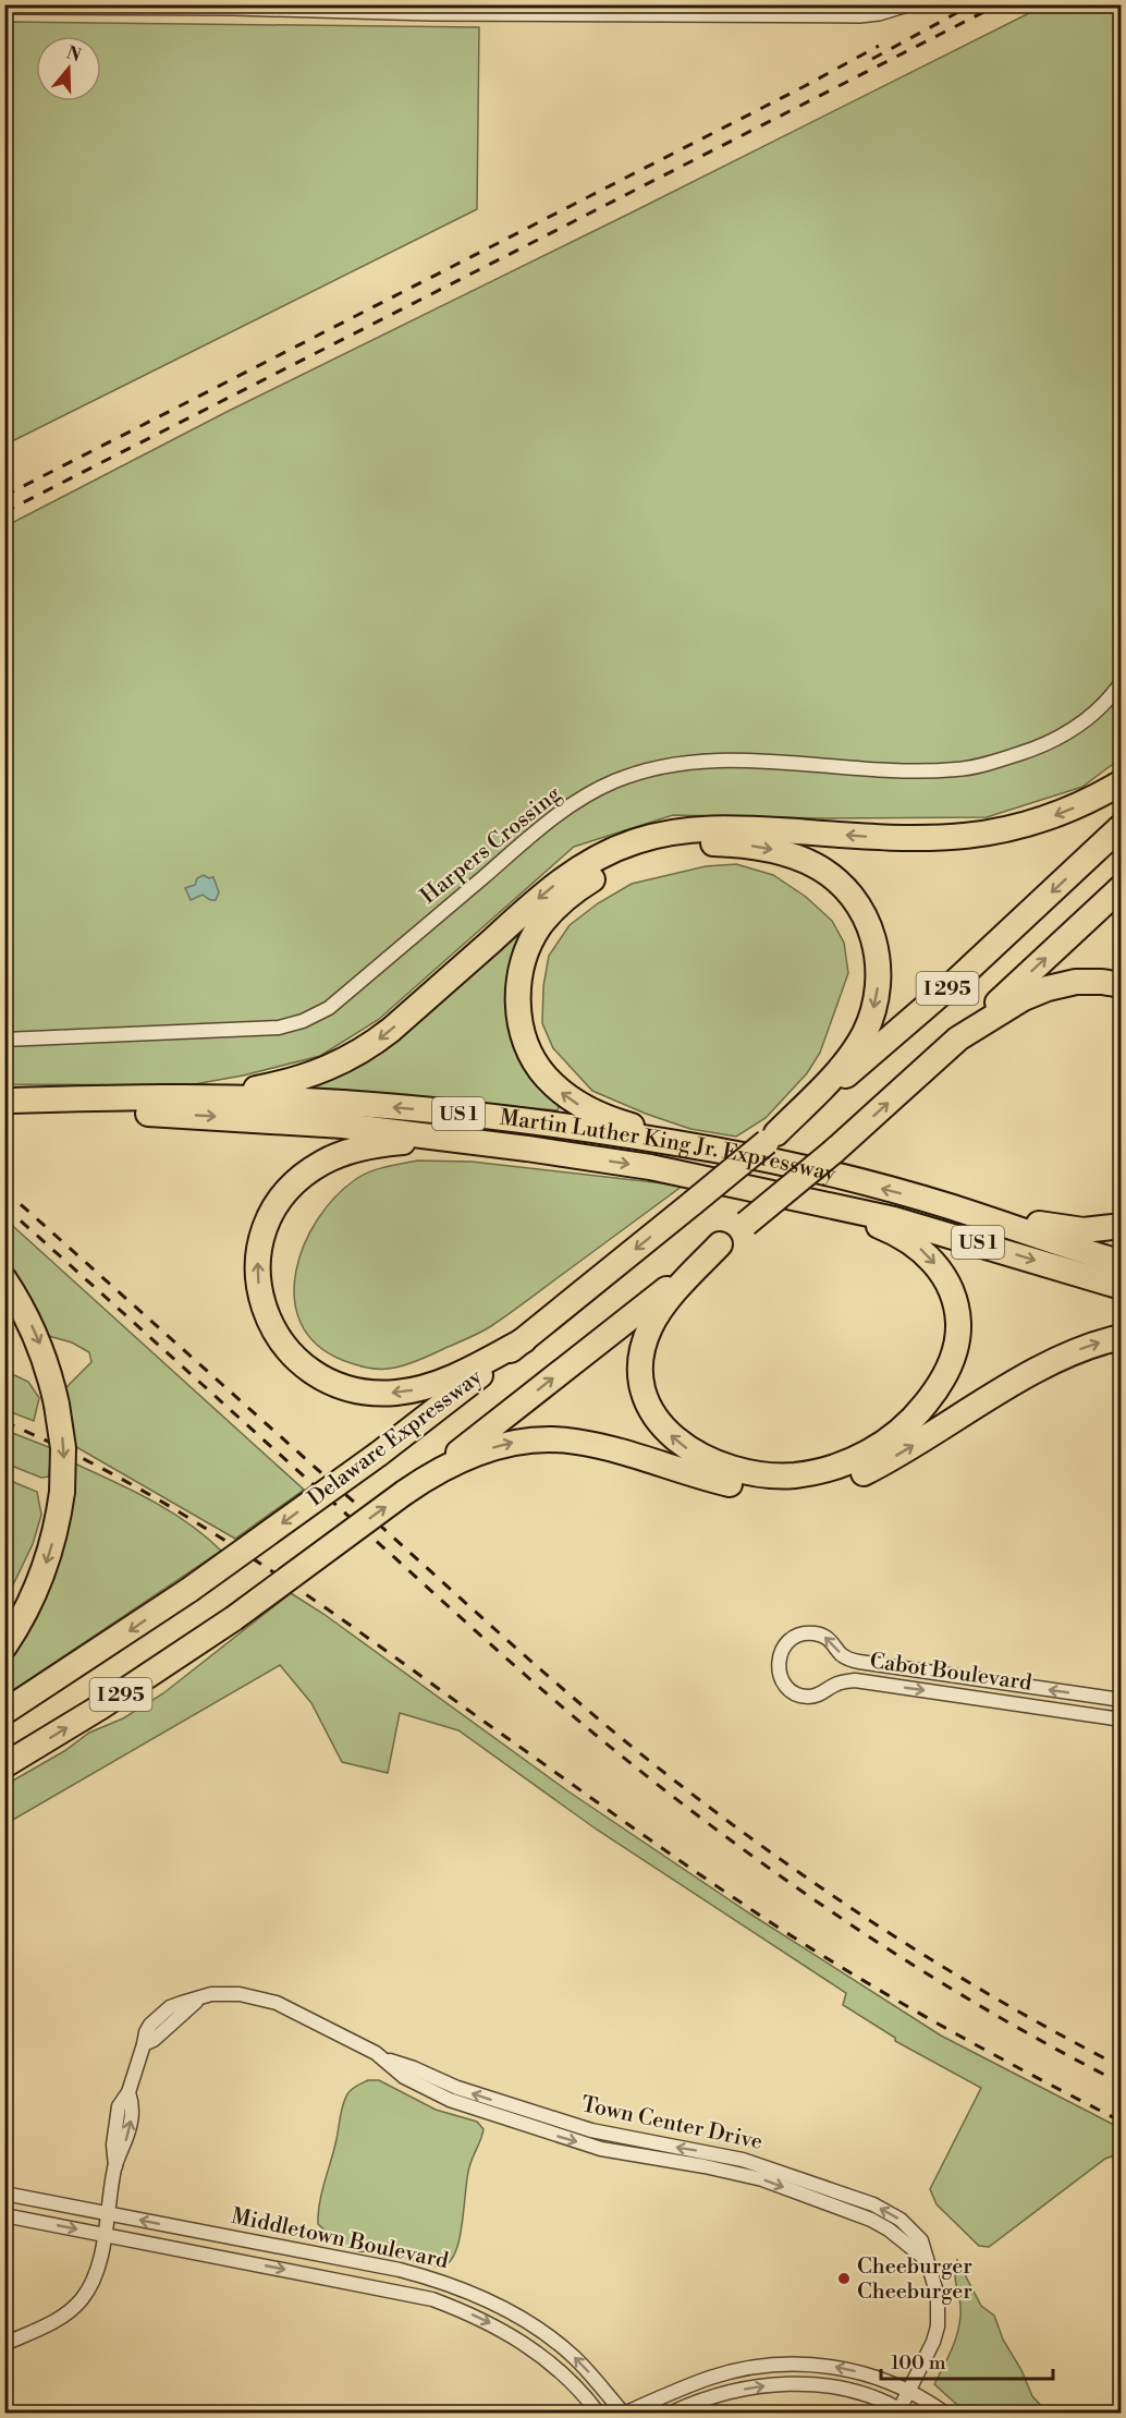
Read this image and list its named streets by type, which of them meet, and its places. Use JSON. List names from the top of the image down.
{
  "streets": {
    "highway": [
      "I 295",
      "US 1",
      "Martin Luther King Jr. Expressway",
      "Delaware Expressway"
    ],
    "street": [
      "Harpers Crossing",
      "Cabot Boulevard",
      "Town Center Drive",
      "Middletown Boulevard"
    ]
  },
  "crossings": [
    ["I 295", "Delaware Expressway"],
    ["Town Center Drive", "Middletown Boulevard"]
  ],
  "places": ["Cheeburger Cheeburger"],
  "scale_bar": "100 m",
  "north": "top"
}
